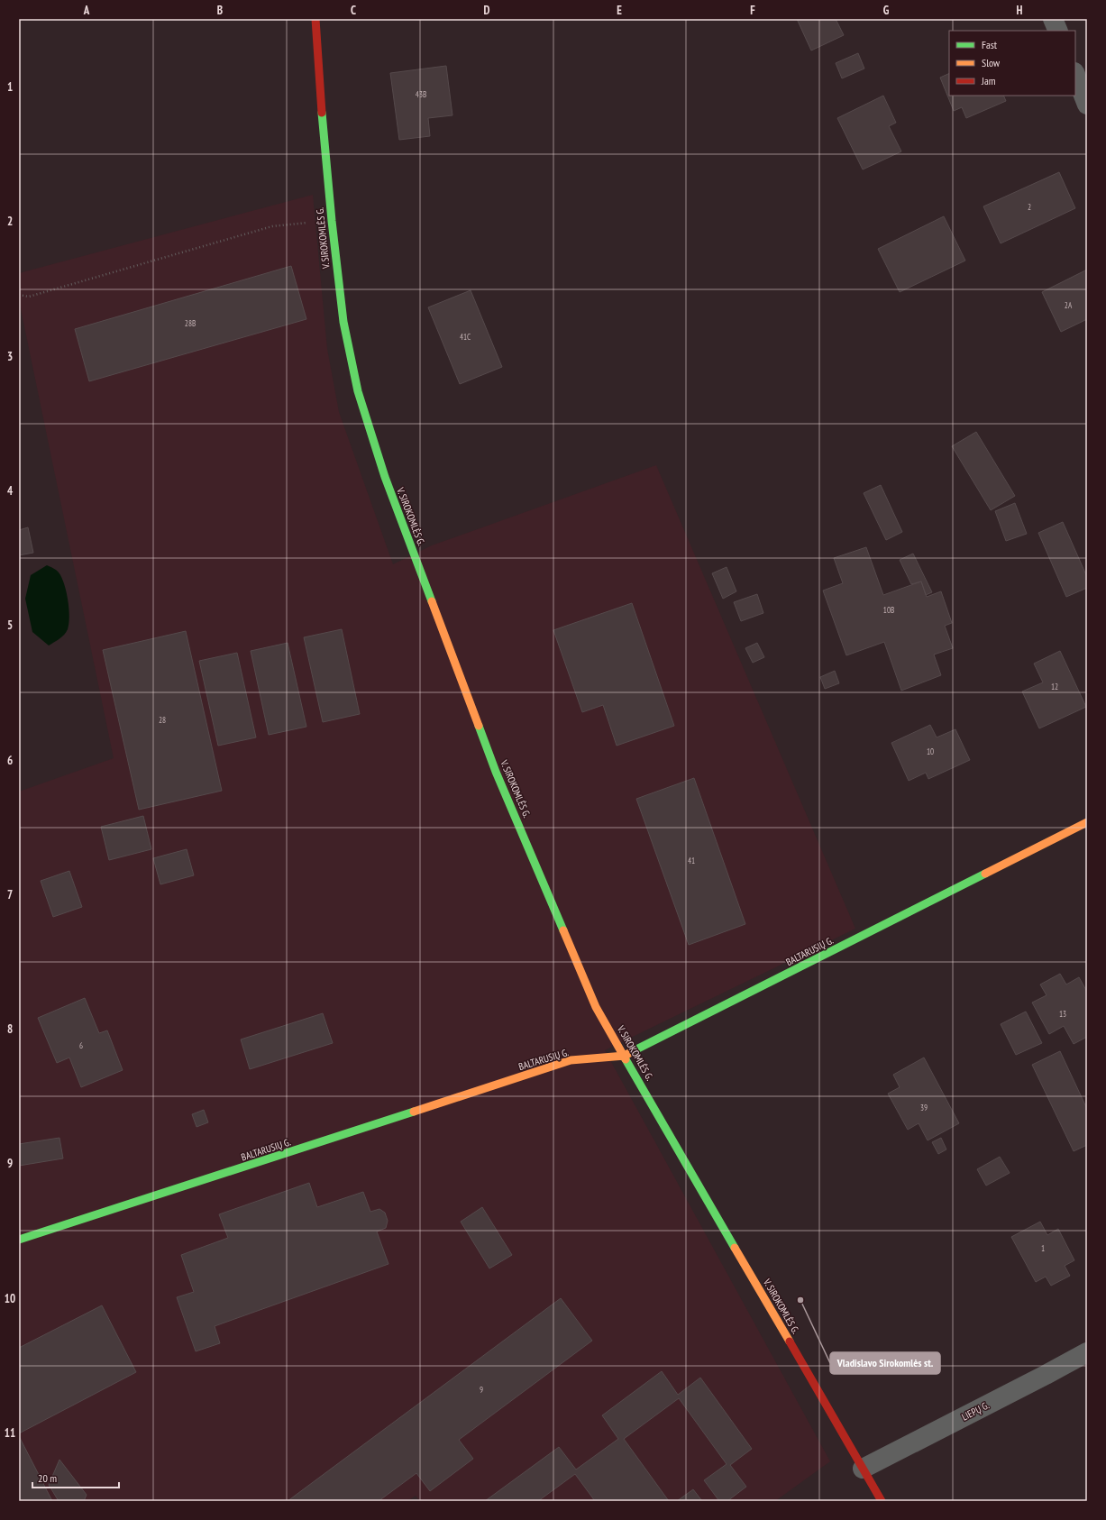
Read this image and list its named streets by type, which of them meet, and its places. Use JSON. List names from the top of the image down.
{
  "streets": {
    "street": ["V. SIROKOMLĖS G.", "BALTARUSIŲ G.", "LIEPŲ G."]
  },
  "crossings": [
    ["V. SIROKOMLĖS G.", "BALTARUSIŲ G."],
    ["V. SIROKOMLĖS G.", "LIEPŲ G."]
  ],
  "places": ["Vladislavo Sirokomlės st."],
  "house_numbers": [
    "43B",
    "2",
    "2A",
    "28B",
    "41C",
    "10B",
    "12",
    "28",
    "10",
    "41",
    "13",
    "6",
    "39",
    "1",
    "9"
  ],
  "legend": ["Fast", "Slow", "Jam"],
  "scale_bar": "20 m",
  "grid": {
    "columns": [
      "A",
      "B",
      "C",
      "D",
      "E",
      "F",
      "G",
      "H"
    ],
    "rows": [
      "1",
      "2",
      "3",
      "4",
      "5",
      "6",
      "7",
      "8",
      "9",
      "10",
      "11"
    ]
  }
}
